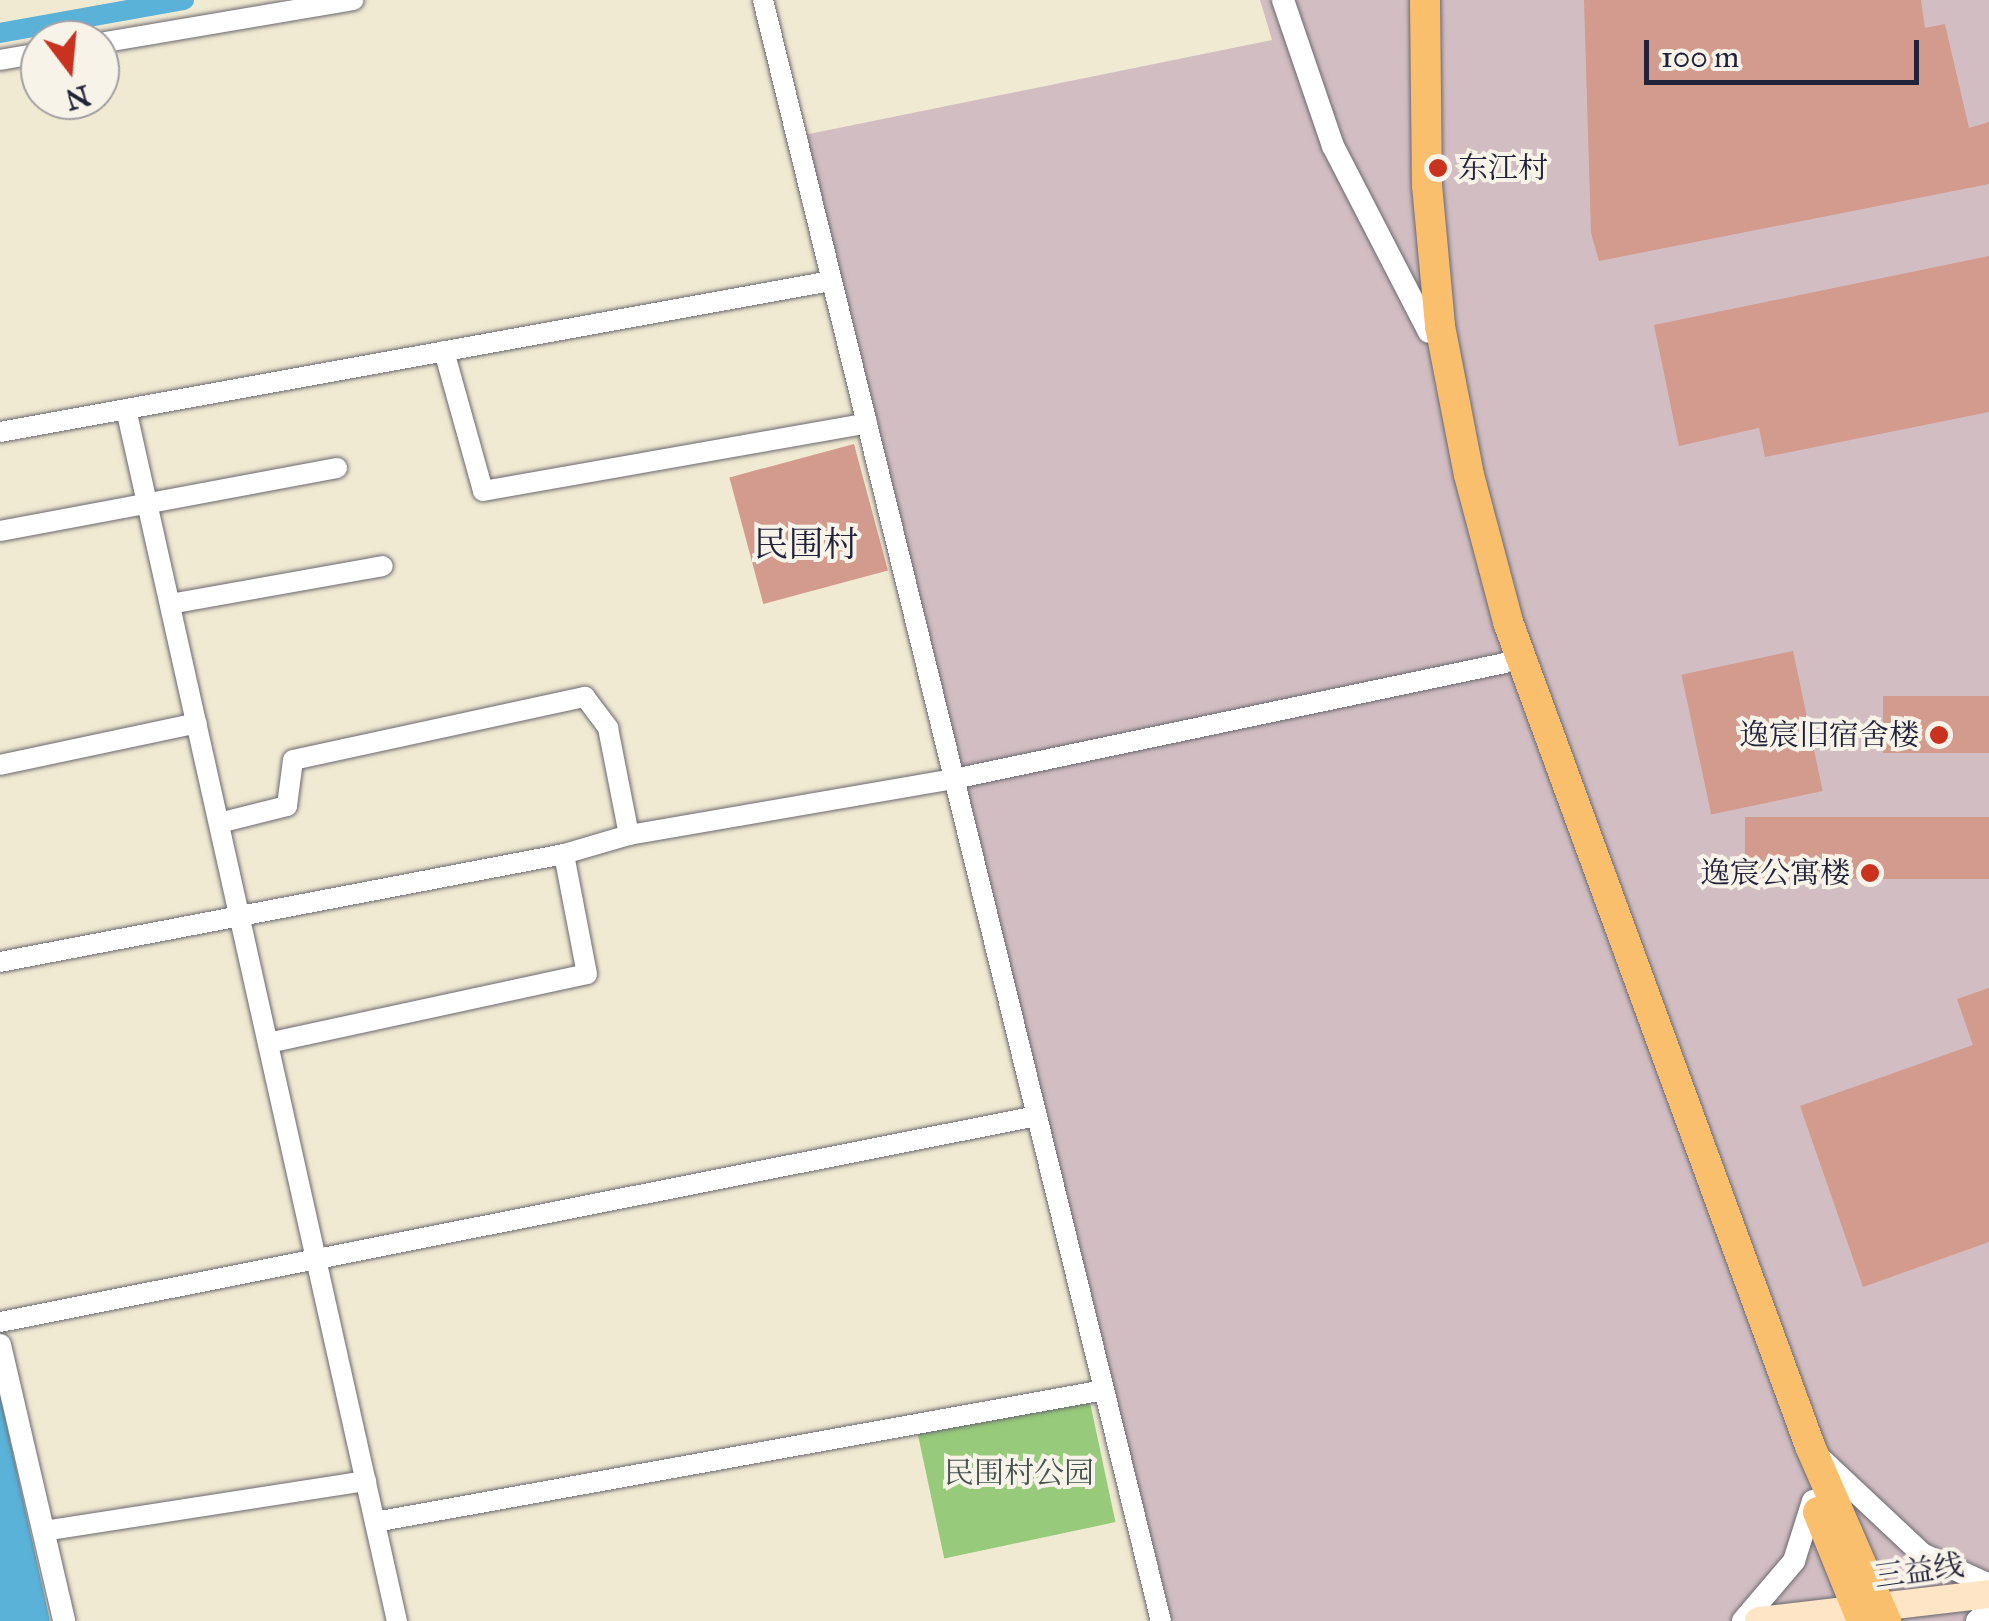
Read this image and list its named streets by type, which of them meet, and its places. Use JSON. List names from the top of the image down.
{
  "streets": {
    "main road": ["三益线"]
  },
  "districts": ["民围村"],
  "parks": ["民围村公园"],
  "places": ["东江村", "逸宸旧宿舍楼", "逸宸公寓楼"],
  "scale_bar": "100 m",
  "north": "bottom"
}
